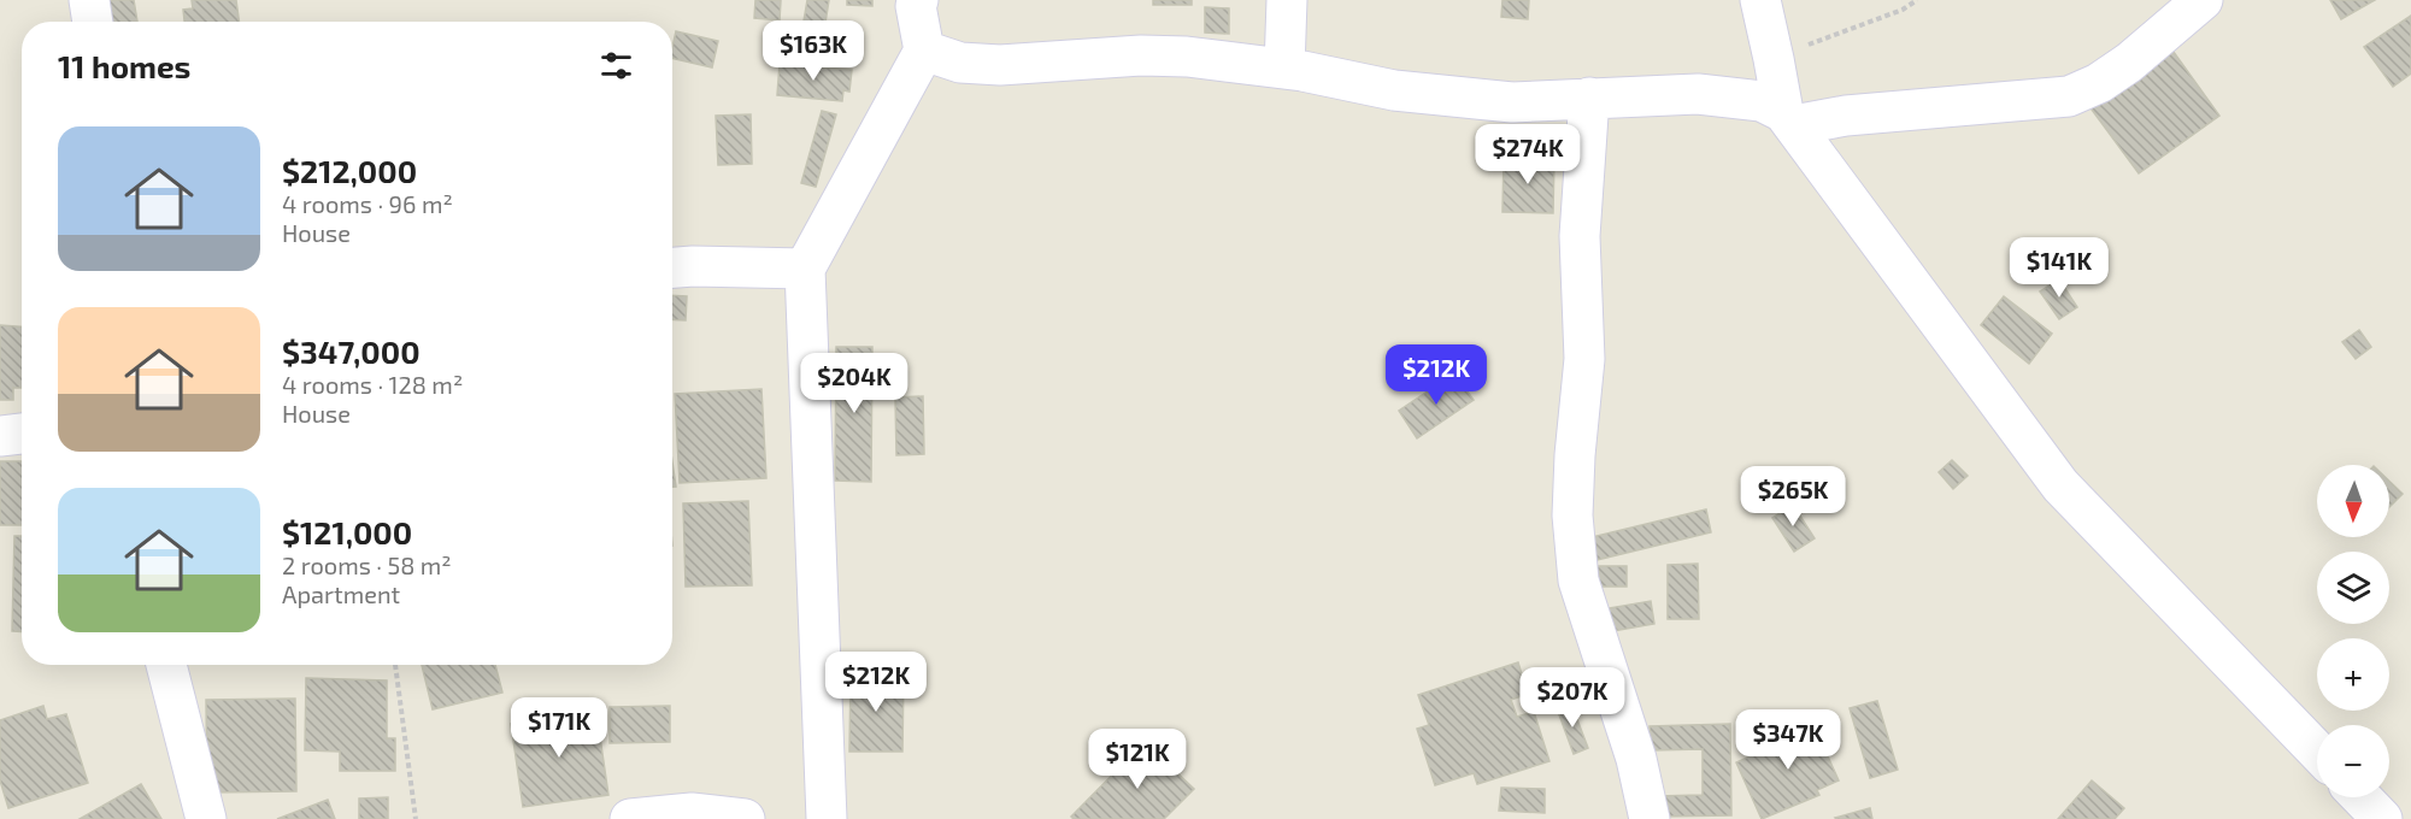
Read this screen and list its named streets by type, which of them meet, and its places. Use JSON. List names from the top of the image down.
{
  "north": "bottom",
  "page": {
    "price": [
      "$163K",
      "$274K",
      "$141K",
      "$212K",
      "$204K",
      "$265K",
      "$212K",
      "$207K",
      "$171K",
      "$347K",
      "$121K"
    ],
    "heading": "11 homes",
    "list": [
      {
        "name": "$212,000",
        "note": "4 rooms · 96 m² · House"
      },
      {
        "name": "$347,000",
        "note": "4 rooms · 128 m² · House"
      },
      {
        "name": "$121,000",
        "note": "2 rooms · 58 m² · Apartment"
      }
    ],
    "map_buttons": ["+", "−"]
  }
}
